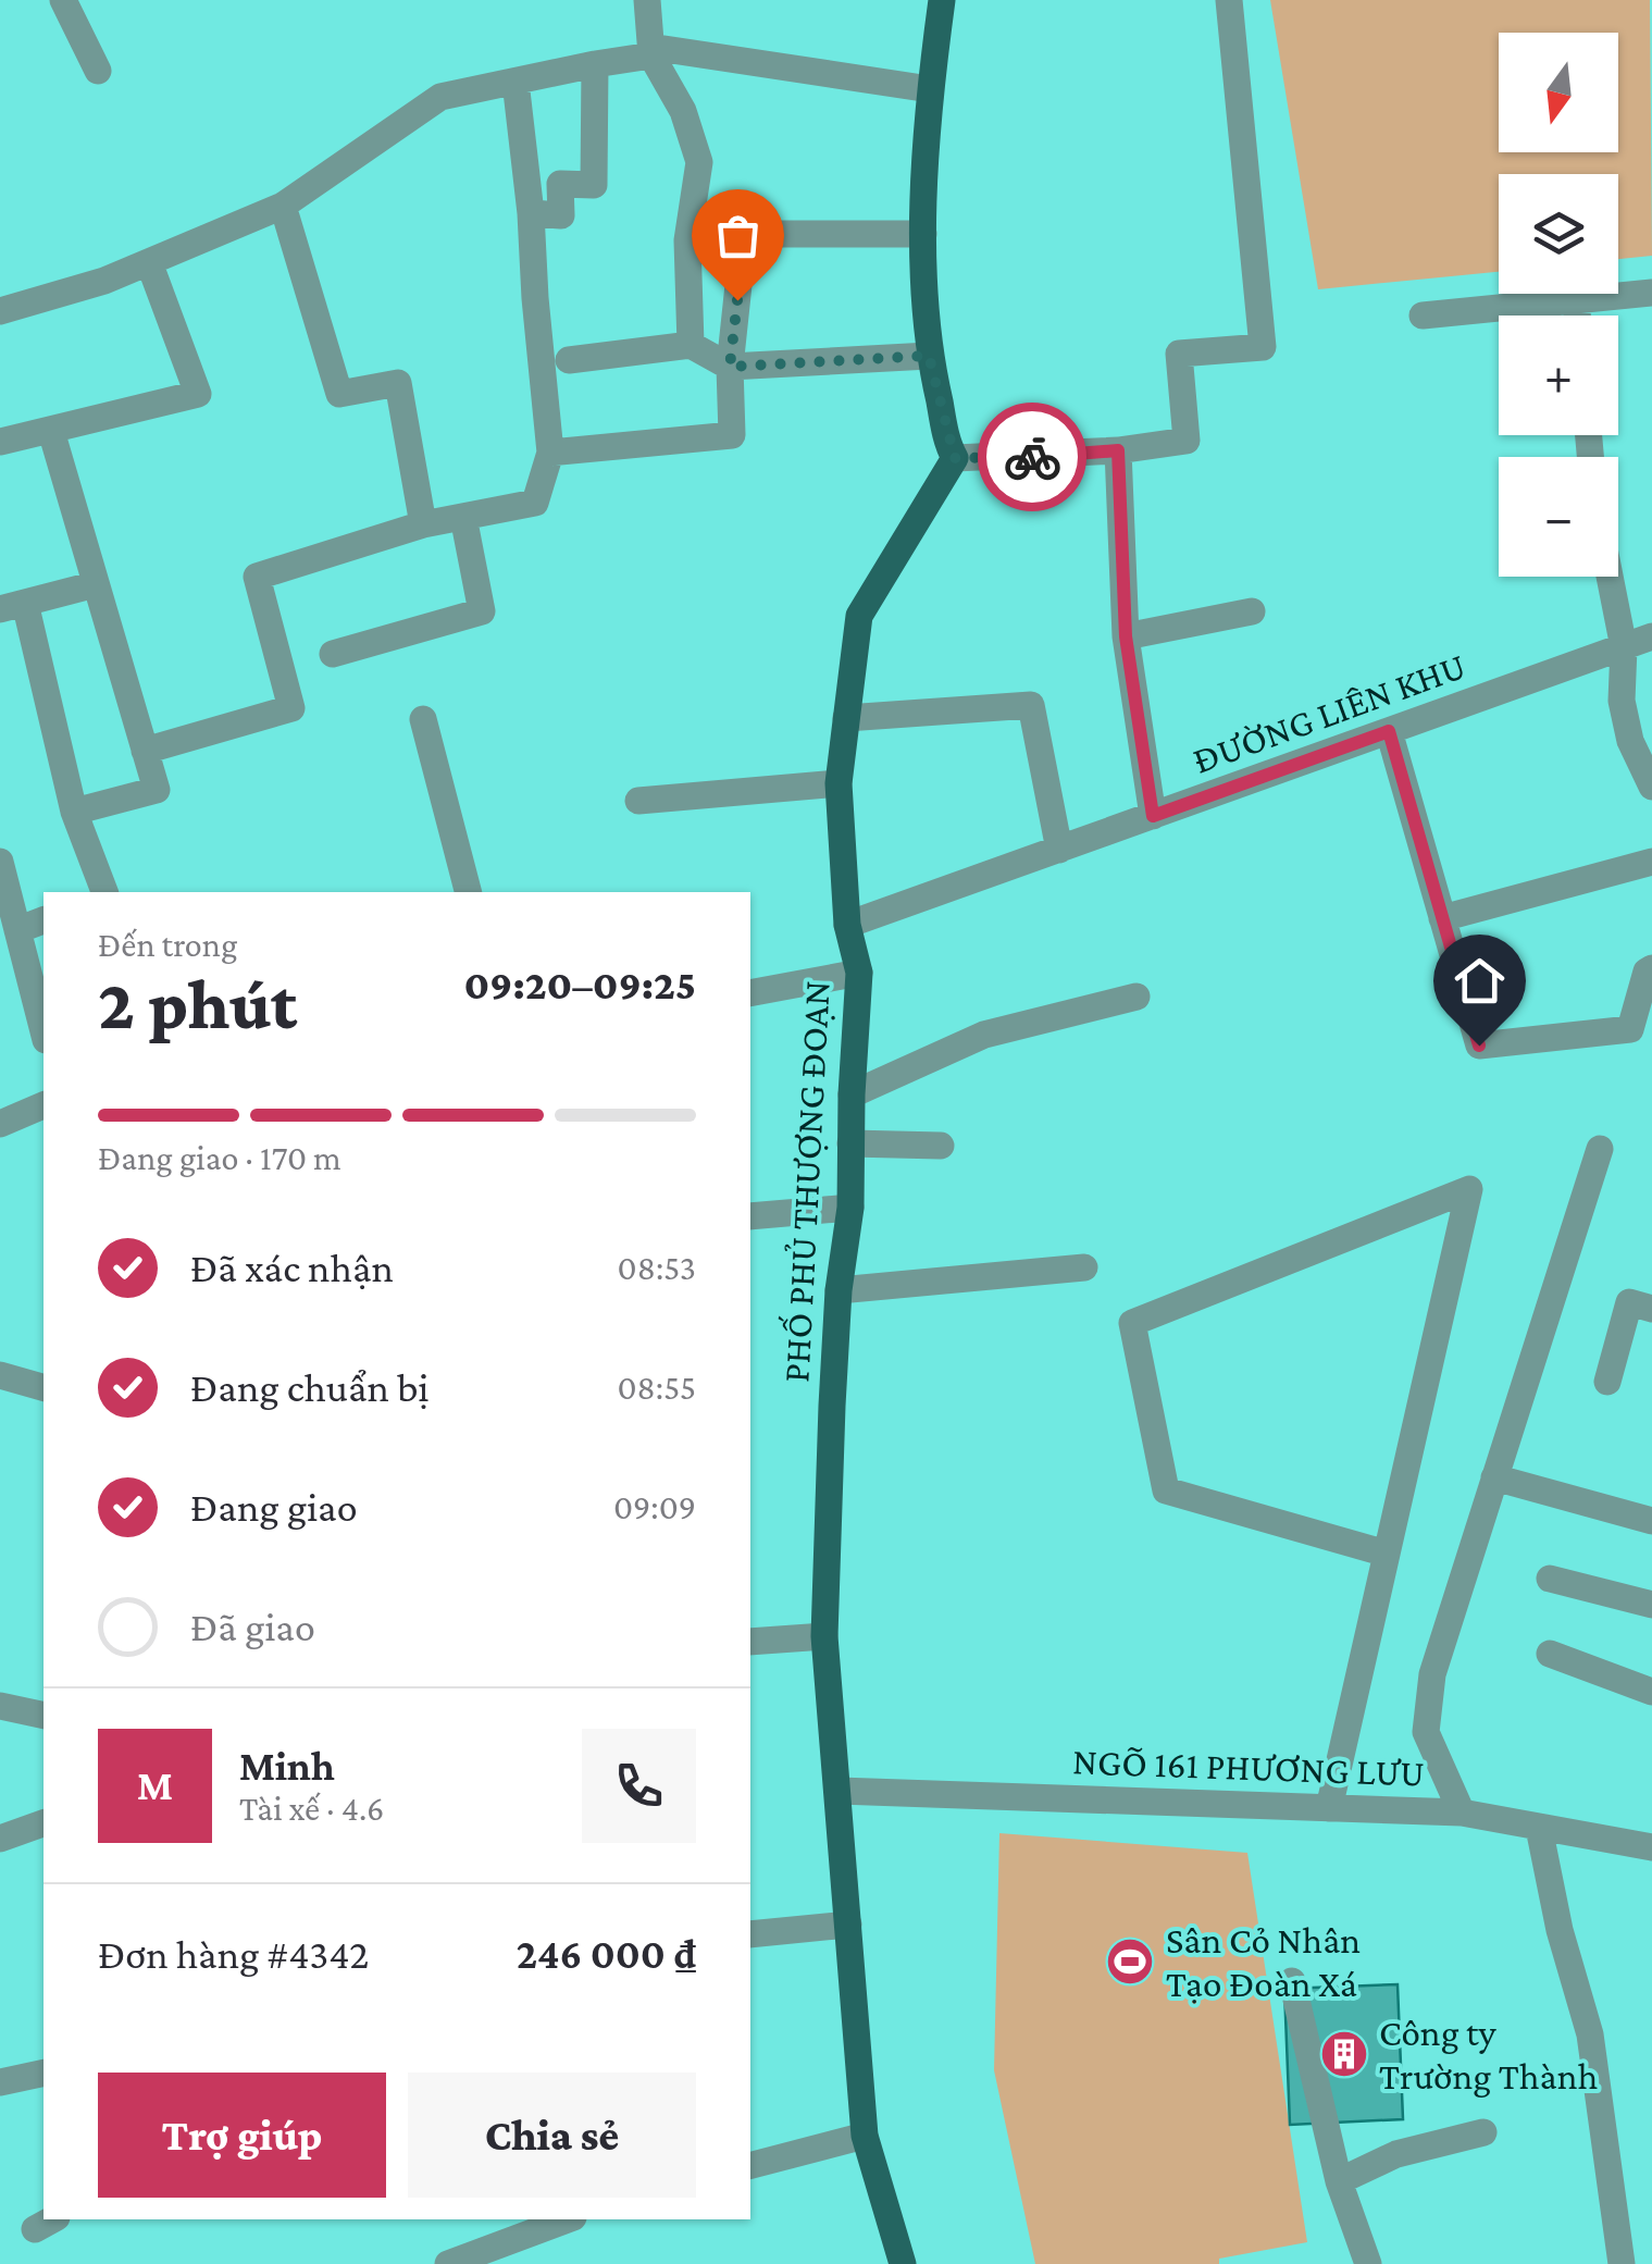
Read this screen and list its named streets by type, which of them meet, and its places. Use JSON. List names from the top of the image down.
{
  "streets": {
    "main road": ["PHỐ PHỦ THƯỢNG ĐOẠN"],
    "street": ["ĐƯỜNG LIÊN KHU", "NGÕ 161 PHƯƠNG LƯU"]
  },
  "crossings": [
    ["ĐƯỜNG LIÊN KHU", "PHỐ PHỦ THƯỢNG ĐOẠN"],
    ["PHỐ PHỦ THƯỢNG ĐOẠN", "NGÕ 161 PHƯƠNG LƯU"]
  ],
  "places": {
    "sports": ["Sân Cỏ Nhân Tạo Đoàn Xá"],
    "building": ["Công ty Trường Thành"]
  },
  "north": "bottom",
  "page": {
    "map_buttons": ["+", "−"],
    "heading": ["2 phút", "Đến trong", "09:20–09:25"],
    "panel": [
      "Minh",
      "Tài xế · 4.6",
      "Đơn hàng #4342",
      "246 000 ₫"
    ],
    "bar": "Đang giao · 170 m",
    "list": [
      ["Đã xác nhận", "08:53"],
      ["Đang chuẩn bị", "08:55"],
      ["Đang giao", "09:09"],
      "Đã giao"
    ],
    "round": "M",
    "buttons": ["Trợ giúp", "Chia sẻ"]
  }
}
